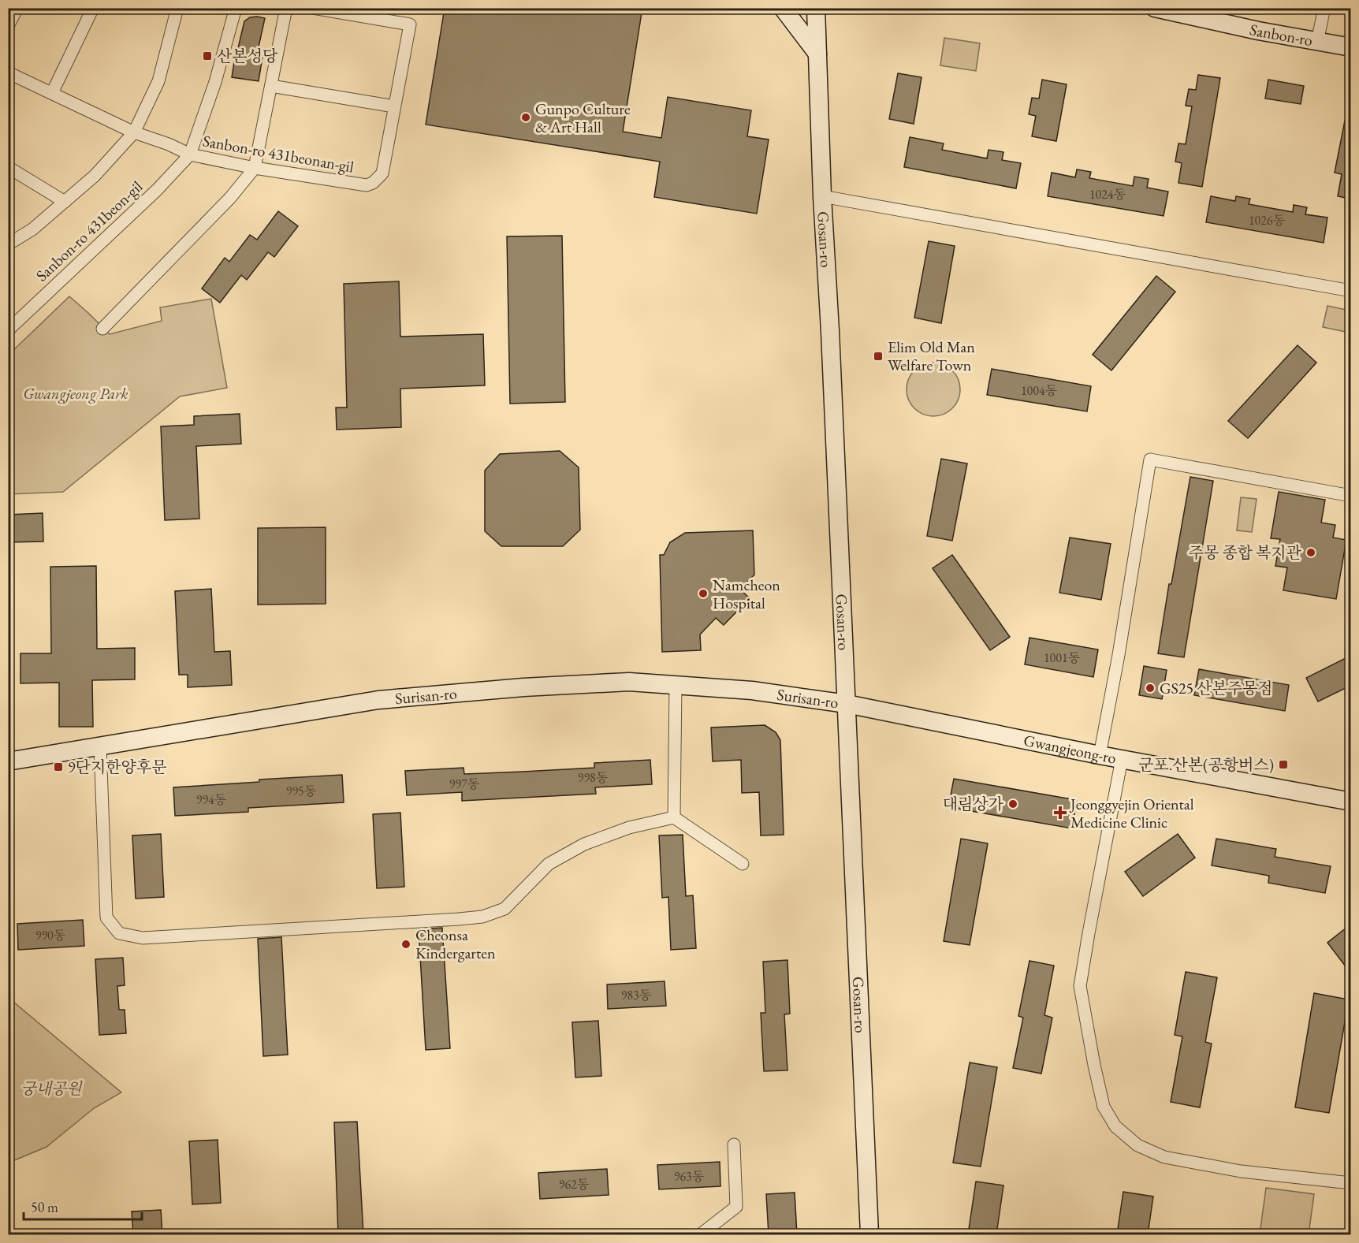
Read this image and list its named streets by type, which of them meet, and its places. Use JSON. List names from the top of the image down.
{
  "streets": {
    "street": [
      "Sanbon-ro",
      "Sanbon-ro 431beonan-gil",
      "Sanbon-ro 431beon-gil",
      "Gosan-ro",
      "Surisan-ro",
      "Gwangjeong-ro"
    ]
  },
  "crossings": [
    ["Sanbon-ro 431beonan-gil", "Sanbon-ro 431beon-gil"],
    ["Gosan-ro", "Surisan-ro"],
    ["Gosan-ro", "Gwangjeong-ro"],
    ["Surisan-ro", "Gwangjeong-ro"]
  ],
  "parks": ["Gwangjeong Park", "궁내공원"],
  "places": {
    "transit": [
      "산본성당",
      "Elim Old Man Welfare Town",
      "군포.산본(공항버스)",
      "9단지한양후문"
    ],
    "other": [
      "Gunpo Culture & Art Hall",
      "주몽 종합 복지관",
      "Namcheon Hospital",
      "GS25 산본주몽점",
      "대림상가",
      "Cheonsa Kindergarten"
    ],
    "health": ["Jeonggyejin Oriental Medicine Clinic"]
  },
  "house_numbers": [
    "1024동",
    "1026동",
    "1004동",
    "1001동",
    "998동",
    "997동",
    "995동",
    "994동",
    "990동",
    "983동",
    "963동",
    "962동"
  ],
  "scale_bar": "50 m"
}
